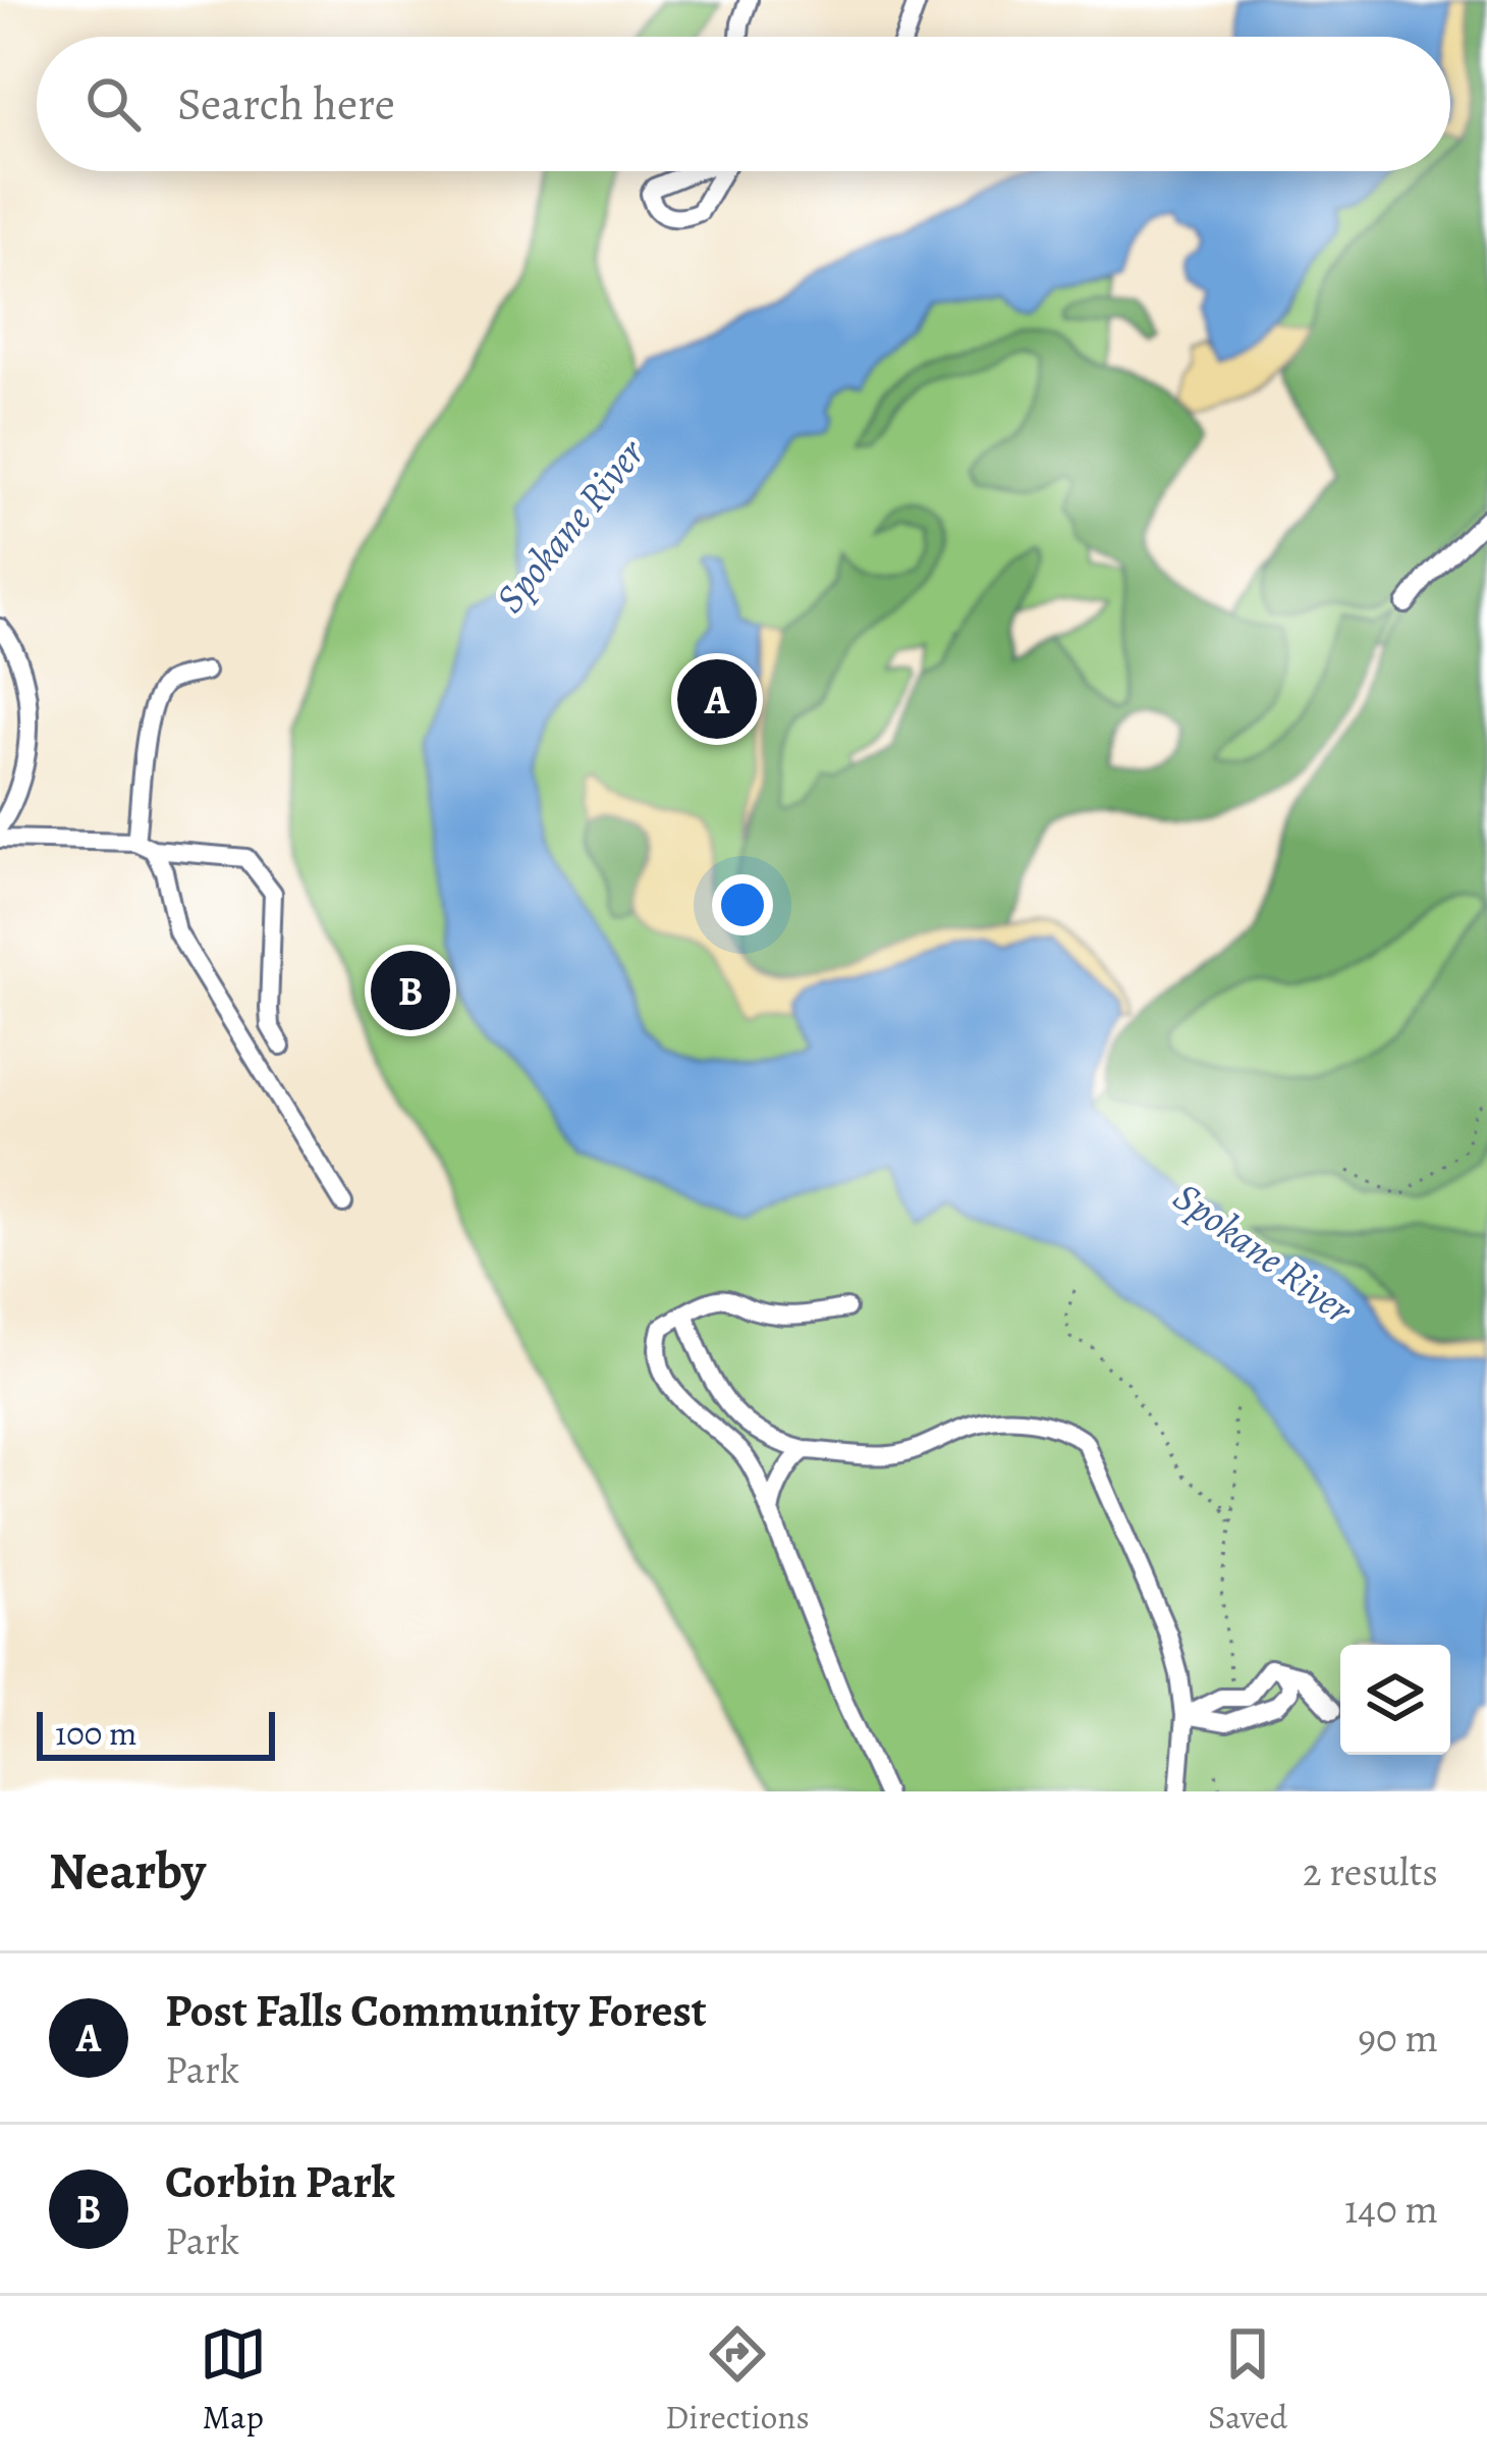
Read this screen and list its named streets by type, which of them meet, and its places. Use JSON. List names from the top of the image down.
{
  "water": ["Spokane River"],
  "scale_bar": "100 m",
  "page": {
    "search": "Search here",
    "pins": ["A", "B"],
    "scale": "100 m",
    "heading": ["Nearby", "2 results"],
    "list": [
      {
        "mark": "A",
        "name": "Post Falls Community Forest",
        "note": "Park",
        "value": "90 m"
      },
      {
        "mark": "B",
        "name": "Corbin Park",
        "note": "Park",
        "value": "140 m"
      }
    ],
    "nav": ["Map", "Directions", "Saved"]
  }
}
